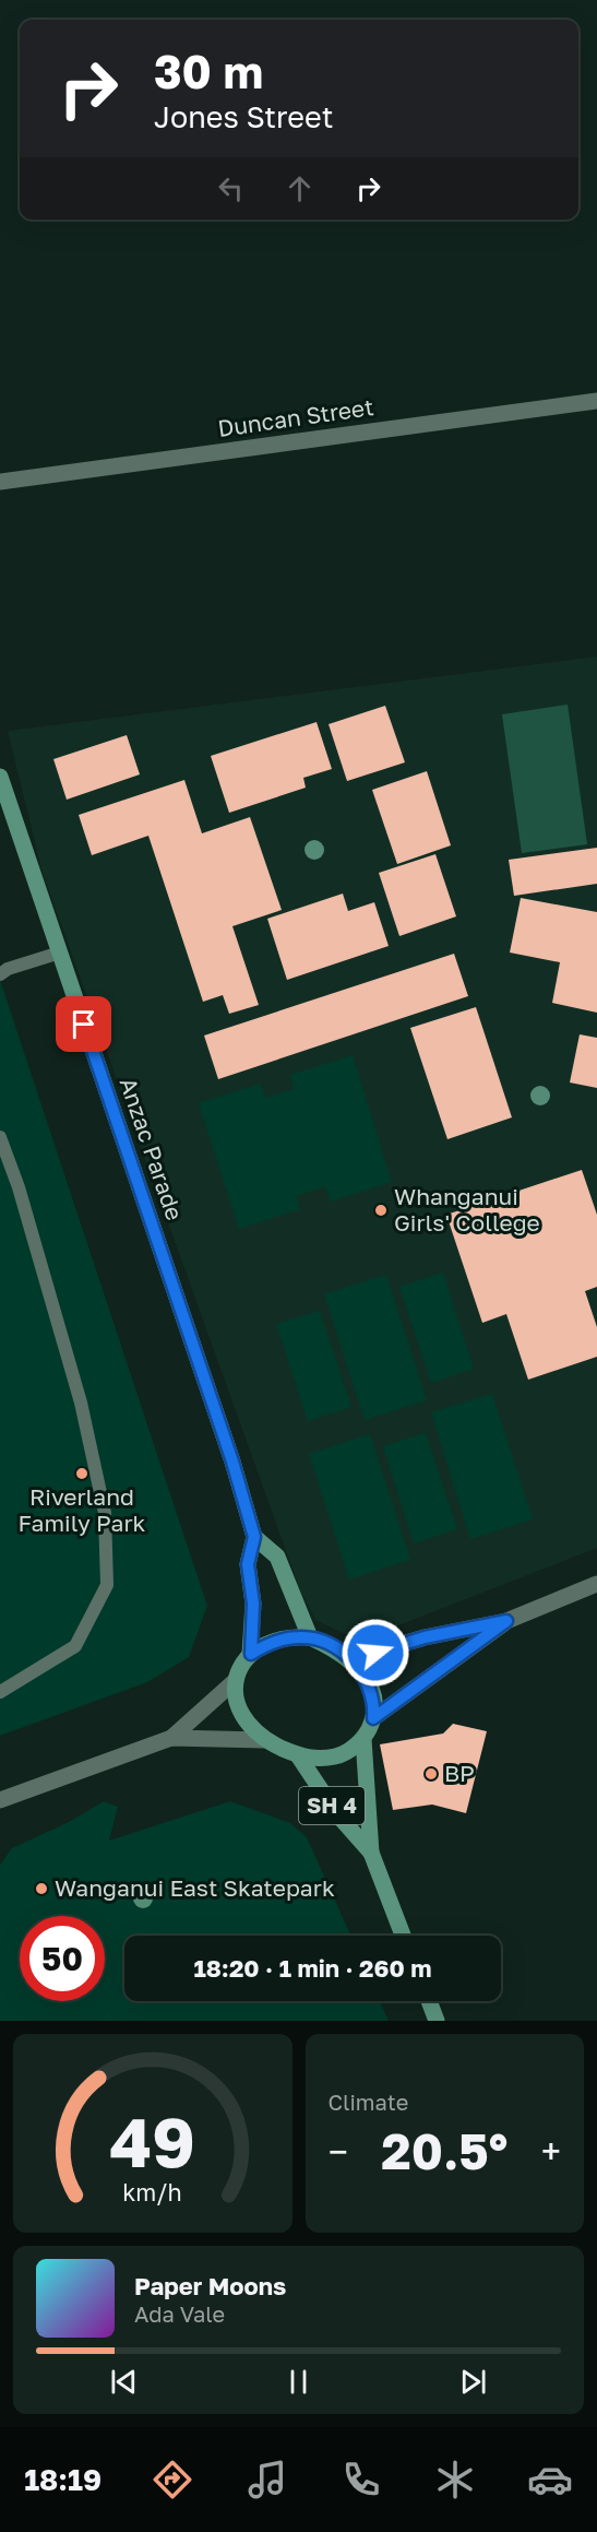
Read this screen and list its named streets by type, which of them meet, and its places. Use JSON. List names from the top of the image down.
{
  "streets": {
    "main road": ["Duncan Street", "Anzac Parade", "SH 4"]
  },
  "crossings": [
    ["Anzac Parade", "SH 4"]
  ],
  "places": [
    "Whanganui Girls' College",
    "Riverland Family Park",
    "BP",
    "Wanganui East Skatepark"
  ],
  "page": {
    "turn": ["30 m", "Jones Street"],
    "limit": "50",
    "trip": "18:20 · 1 min · 260 m",
    "tile": "Climate",
    "heat": ["−", "20.5°", "+"],
    "song": ["Paper Moons", "Ada Vale"],
    "tabs": "18:19",
    "gauge": ["49", "km/h"]
  }
}
